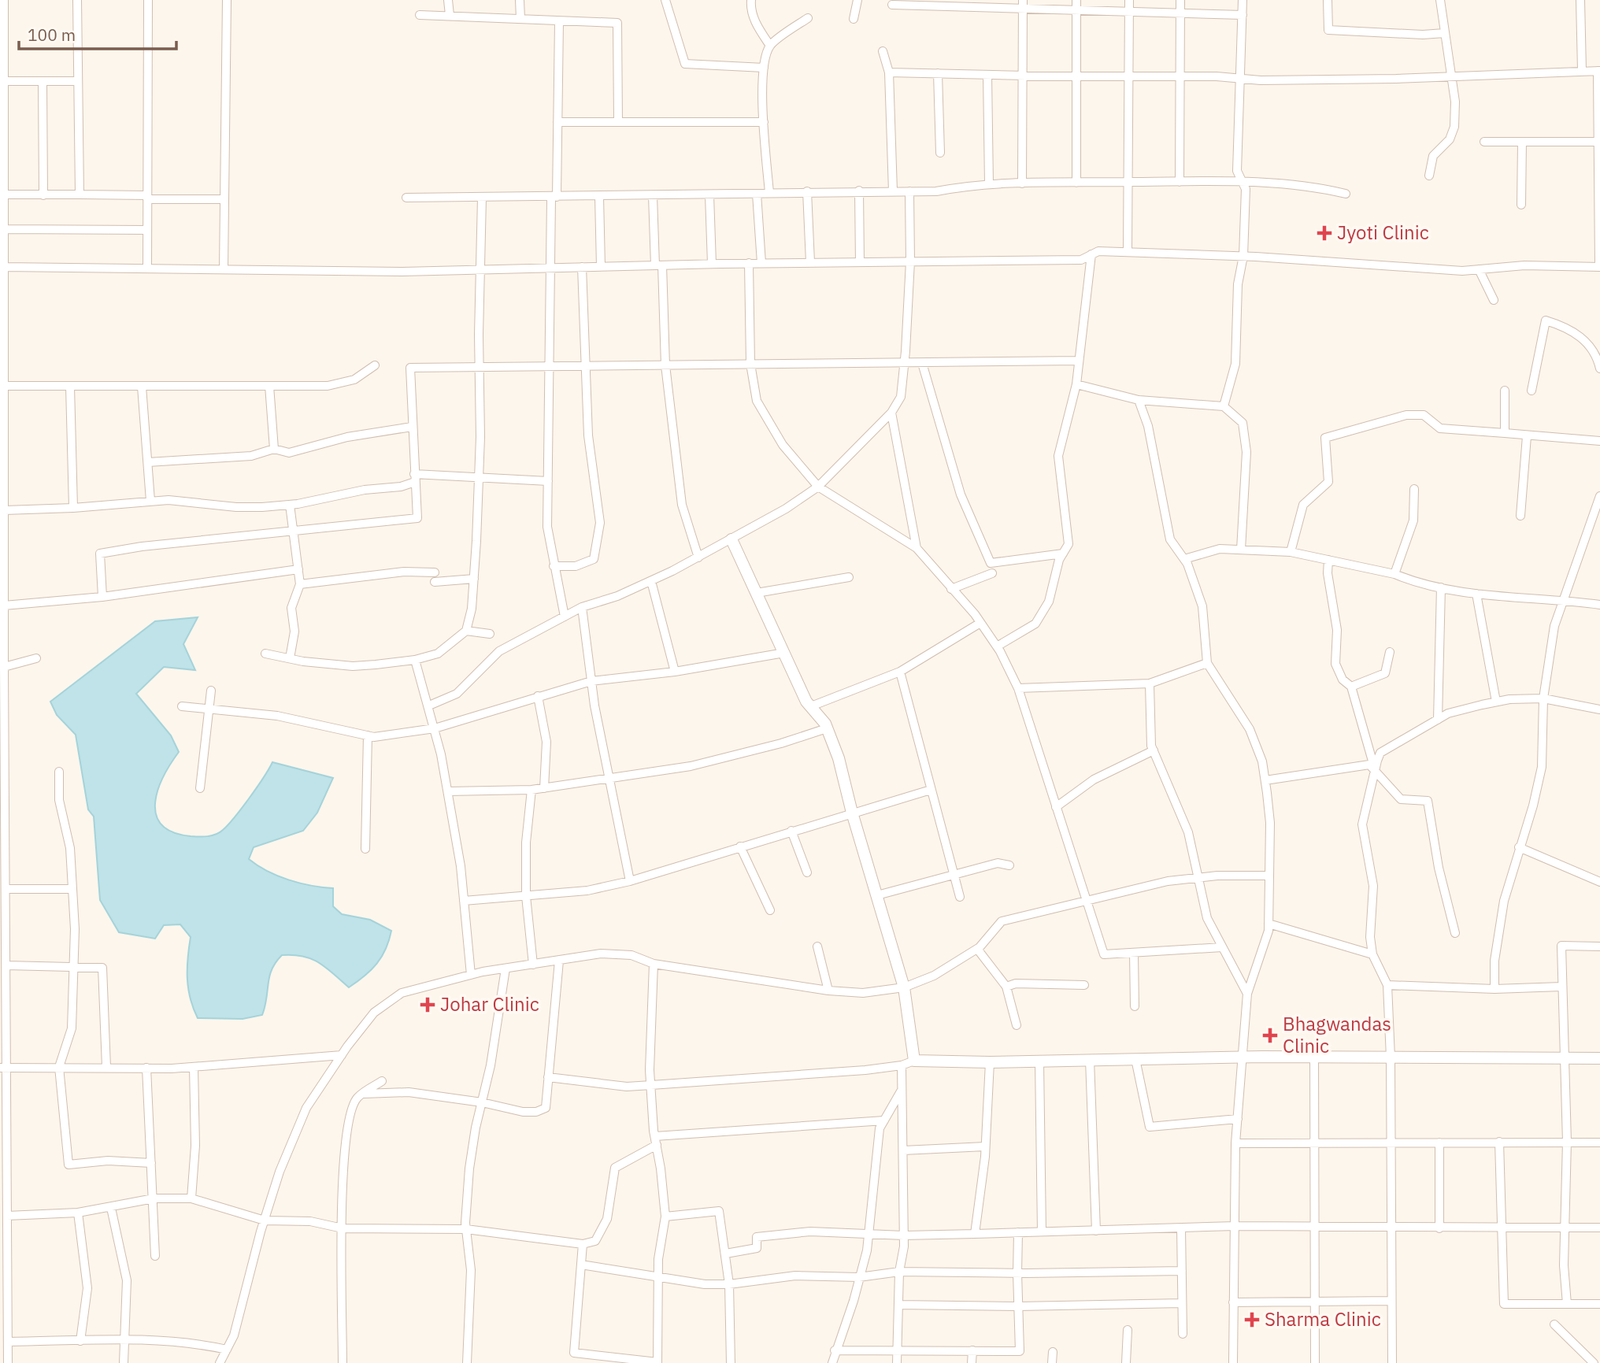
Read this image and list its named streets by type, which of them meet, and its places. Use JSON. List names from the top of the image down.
{
  "places": {
    "health": [
      "Jyoti Clinic",
      "Johar Clinic",
      "Bhagwandas Clinic",
      "Sharma Clinic"
    ]
  },
  "scale_bar": "100 m"
}
